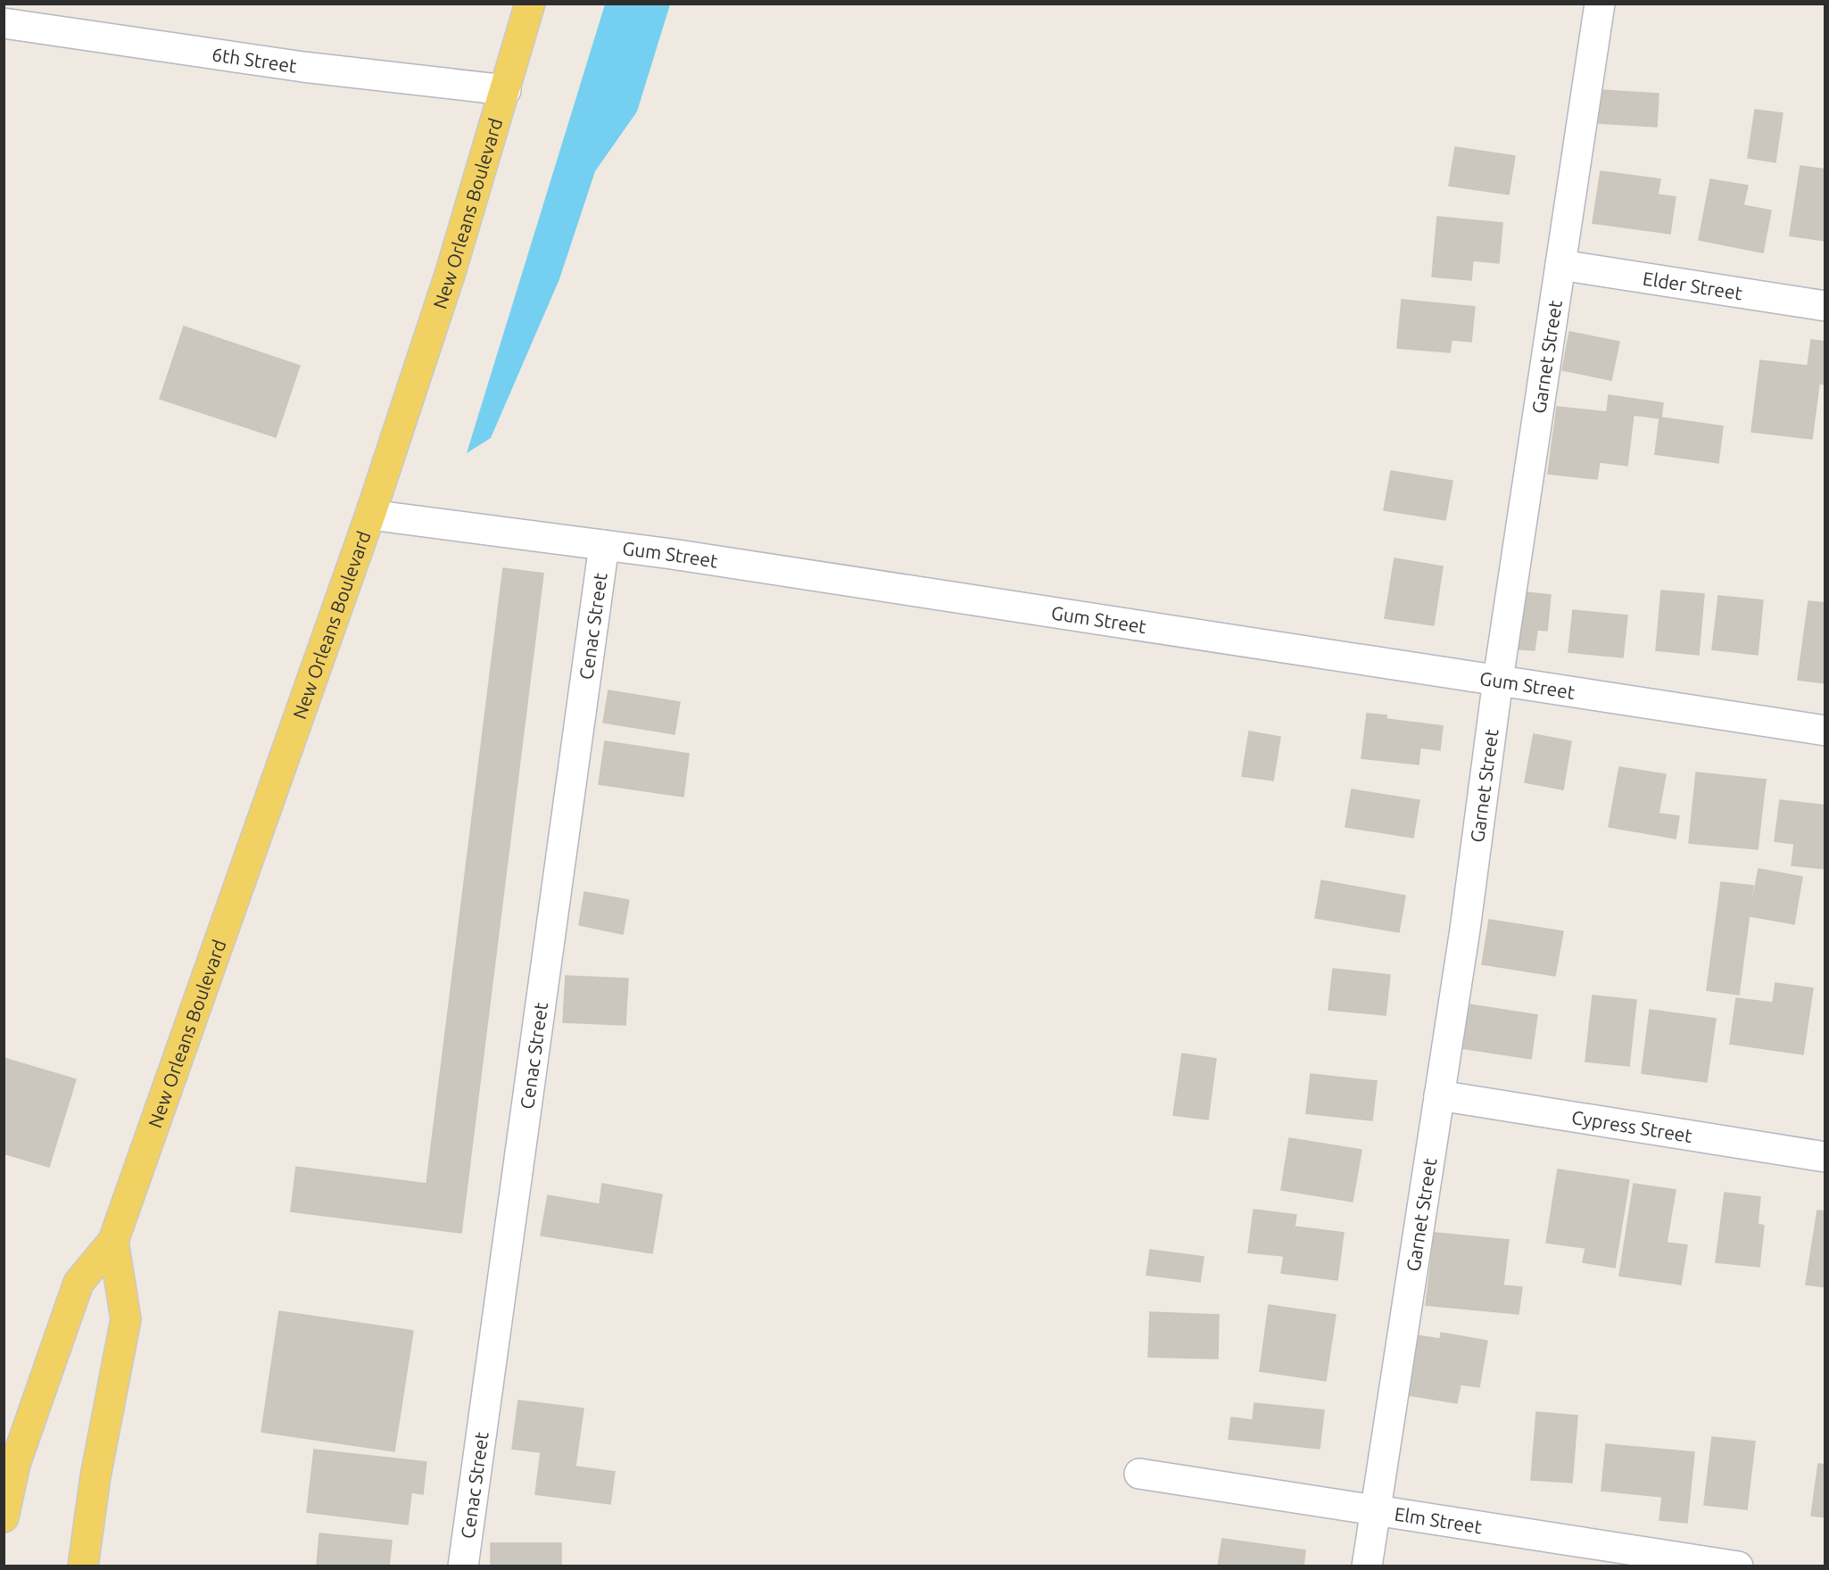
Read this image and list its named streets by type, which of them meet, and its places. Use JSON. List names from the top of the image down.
{
  "streets": {
    "main road": ["New Orleans Boulevard"],
    "street": [
      "6th Street",
      "Elder Street",
      "Garnet Street",
      "Gum Street",
      "Cenac Street",
      "Cypress Street",
      "Elm Street"
    ]
  },
  "crossings": [
    ["6th Street", "New Orleans Boulevard"],
    ["New Orleans Boulevard", "Gum Street"],
    ["Elder Street", "Garnet Street"],
    ["Garnet Street", "Gum Street"],
    ["Garnet Street", "Cypress Street"],
    ["Garnet Street", "Elm Street"],
    ["Gum Street", "Cenac Street"]
  ]
}
